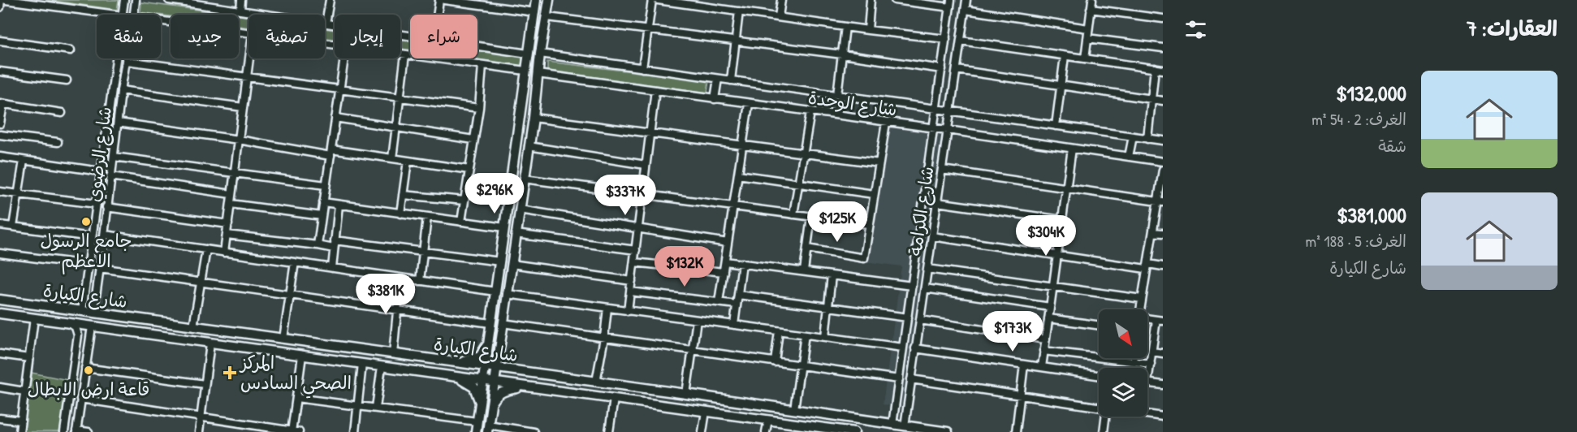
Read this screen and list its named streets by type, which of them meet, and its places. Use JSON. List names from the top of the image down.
{
  "streets": {
    "main road": ["شارع الكيارة"],
    "street": ["شارع الوحدة", "شارع الرضوي", "شارع الكرامة"]
  },
  "crossings": [
    ["شارع الوحدة", "شارع الكرامة"],
    ["شارع الرضوي", "شارع الكيارة"],
    ["شارع الكرامة", "شارع الكيارة"]
  ],
  "places": {
    "other": ["جامع الرسول الاعظم", "قاعة ارض الابطال"],
    "health": ["المركز الصحي السادس"]
  },
  "north": "bottom right",
  "page": {
    "heading": "العقارات: 7",
    "chip": [
      "شراء",
      "إيجار",
      "تصفية",
      "جديد",
      "شقة"
    ],
    "list": [
      {
        "name": "$132,000",
        "note": "الغرف: 2 · 54 m² · شقة"
      },
      {
        "name": "$381,000",
        "note": "الغرف: 5 · 188 m² · شارع الكيارة"
      }
    ],
    "price": [
      "$296K",
      "$337K",
      "$125K",
      "$304K",
      "$132K",
      "$381K",
      "$173K"
    ]
  }
}
